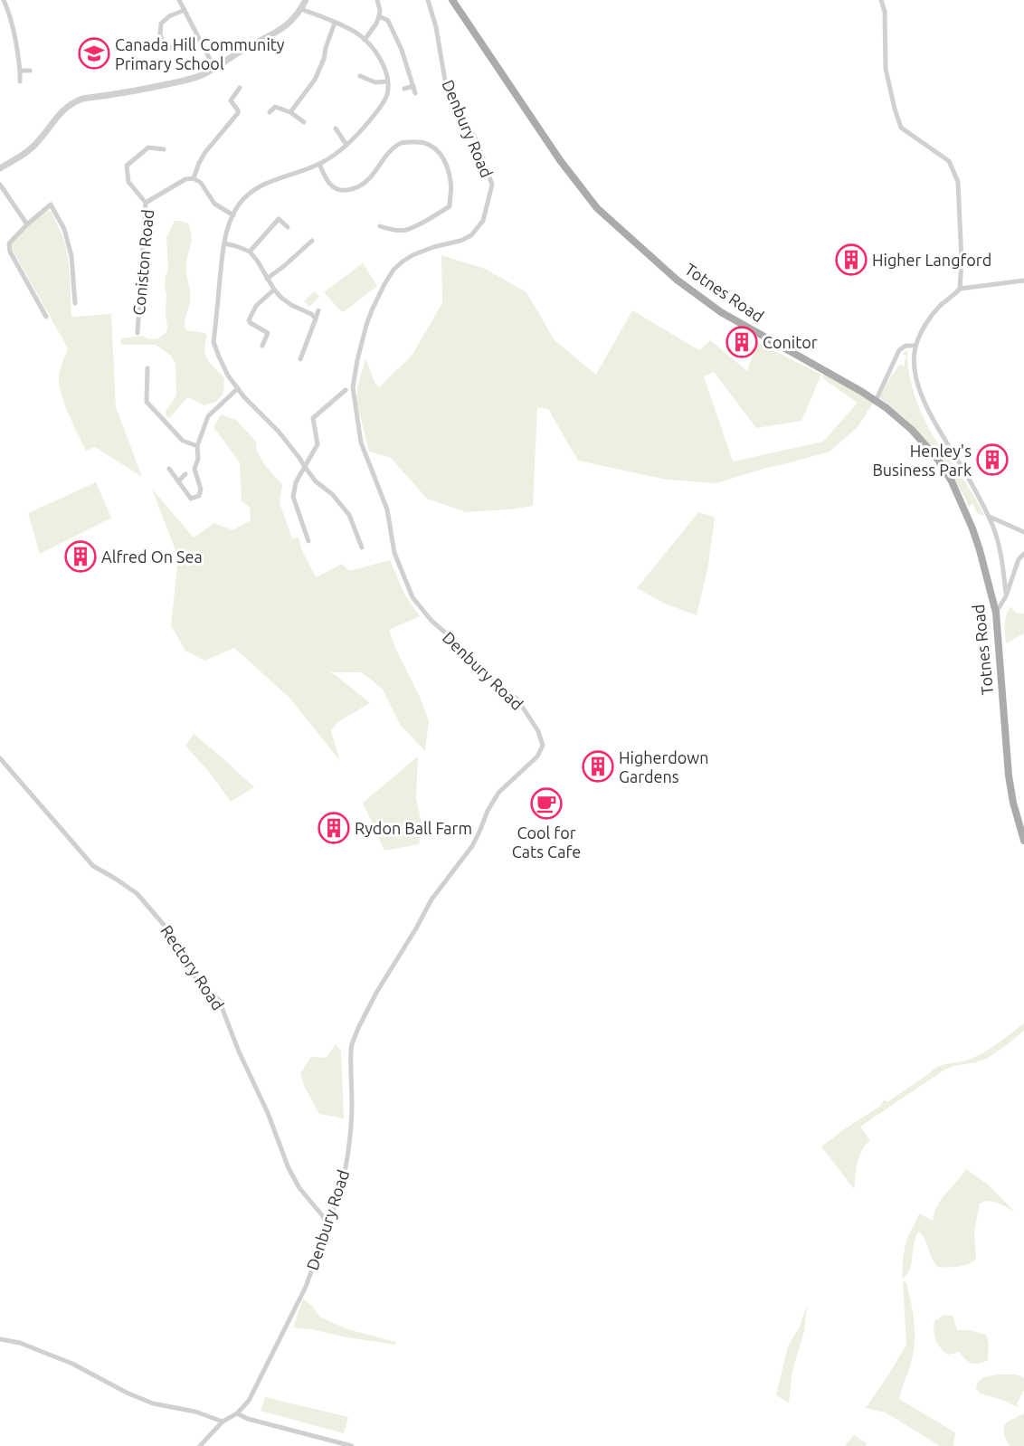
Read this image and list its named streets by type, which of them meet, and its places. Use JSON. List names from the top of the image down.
{
  "streets": {
    "main road": ["Totnes Road"],
    "street": ["Denbury Road", "Coniston Road", "Rectory Road"]
  },
  "crossings": [
    ["Denbury Road", "Rectory Road"]
  ],
  "places": {
    "school or university": ["Canada Hill Community Primary School"],
    "building": [
      "Higher Langford",
      "Conitor",
      "Henley's Business Park",
      "Alfred On Sea",
      "Higherdown Gardens",
      "Rydon Ball Farm"
    ],
    "cafe": ["Cool for Cats Cafe"]
  }
}
